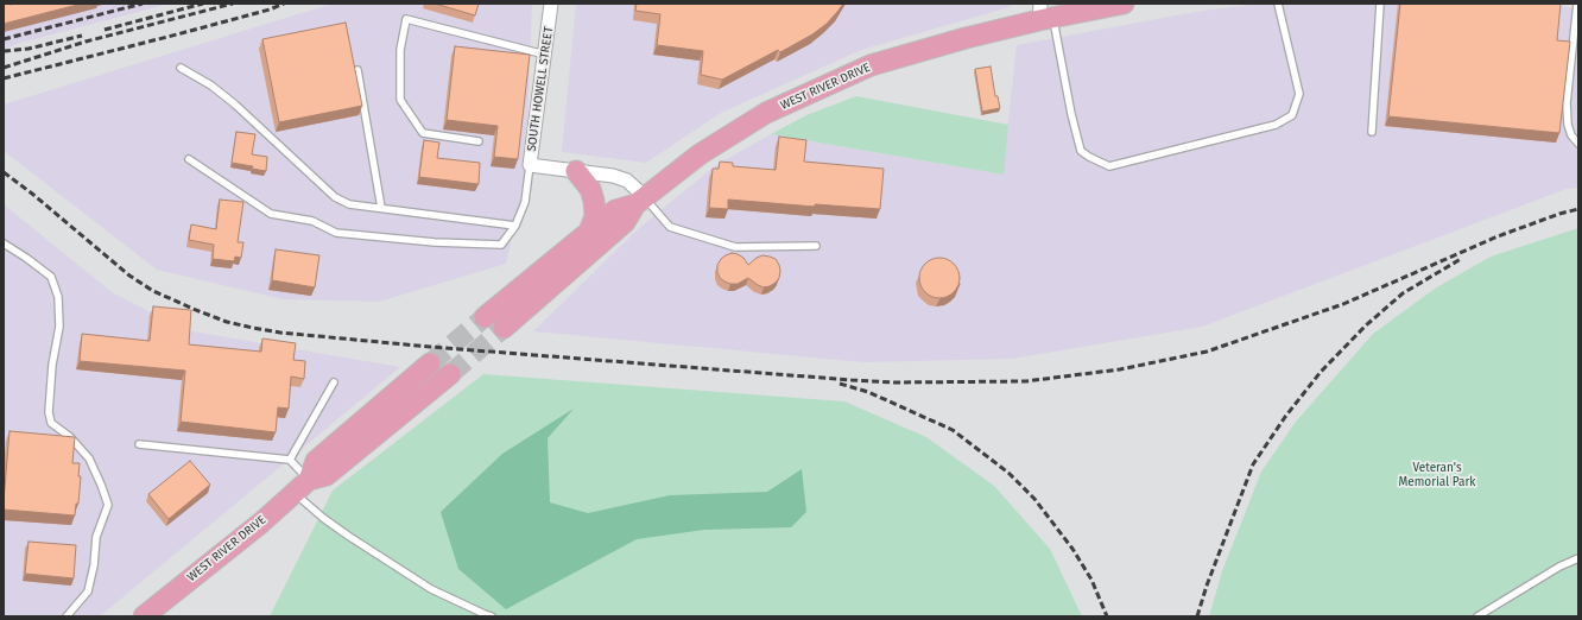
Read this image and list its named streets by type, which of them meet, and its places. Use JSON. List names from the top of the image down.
{
  "streets": {
    "main road": ["WEST RIVER DRIVE"],
    "street": ["SOUTH HOWELL STREET"]
  },
  "crossings": [
    ["WEST RIVER DRIVE", "SOUTH HOWELL STREET"]
  ],
  "parks": ["Veteran's Memorial Park"]
}
